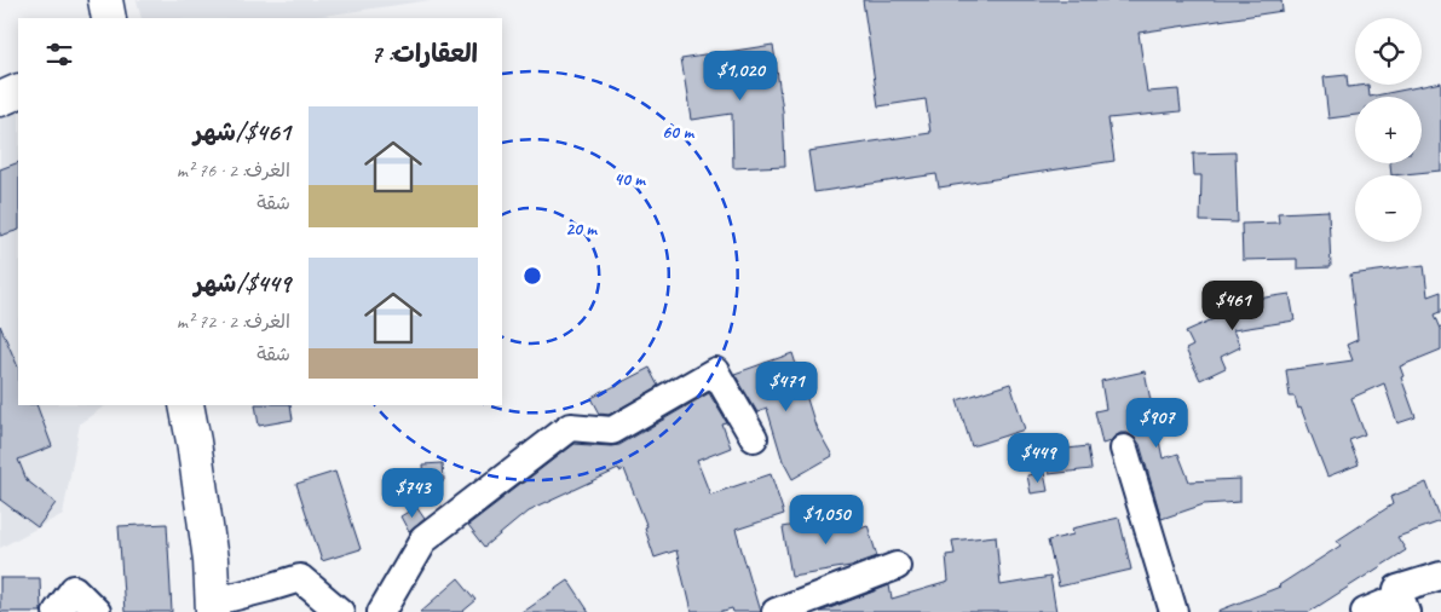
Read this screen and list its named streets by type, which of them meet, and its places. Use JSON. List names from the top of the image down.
{
  "page": {
    "map_buttons": ["+", "−"],
    "heading": "العقارات: 7",
    "price": [
      "$1,020",
      "$461",
      "$471",
      "$907",
      "$449",
      "$743",
      "$1,050"
    ],
    "list": [
      {
        "name": "$461/شهر",
        "note": "الغرف: 2 · 76 m² · شقة"
      },
      {
        "name": "$449/شهر",
        "note": "الغرف: 2 · 72 m² · شقة"
      }
    ]
  },
  "rings": ["60 m", "40 m", "20 m"]
}
